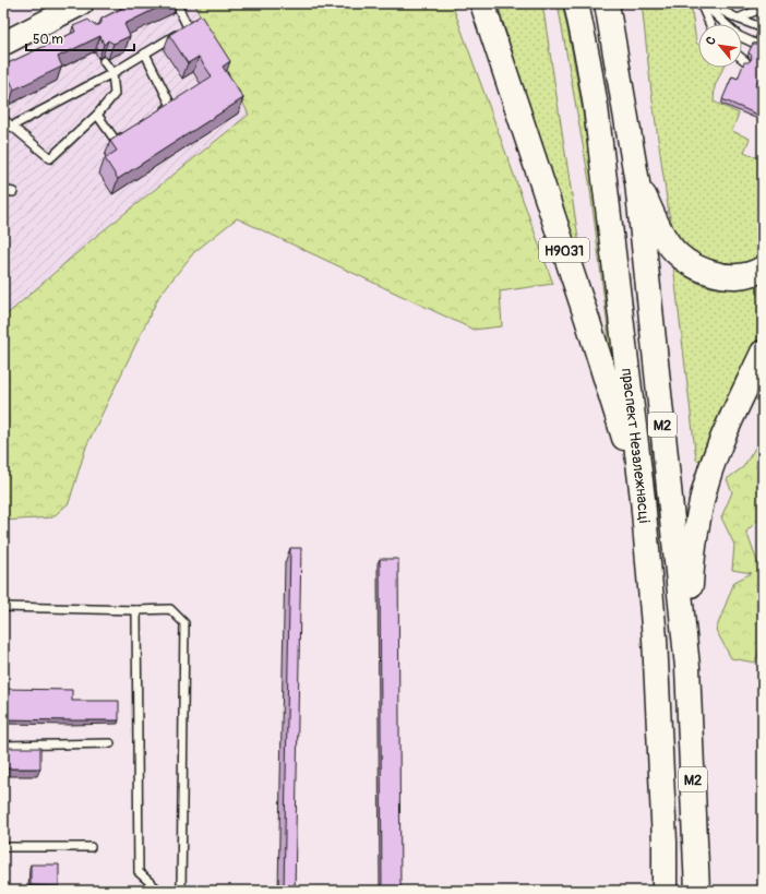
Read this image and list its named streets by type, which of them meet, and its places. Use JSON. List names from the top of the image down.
{
  "streets": {
    "highway": ["Н9031", "М2", "праспект Незалежнасці"]
  },
  "crossings": [
    ["Н9031", "праспект Незалежнасці"]
  ],
  "scale_bar": "50 m",
  "north": "top left"
}
